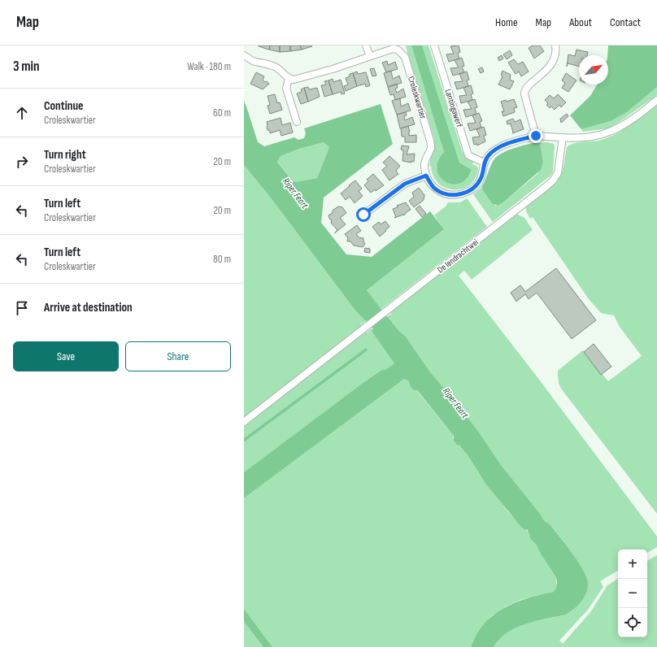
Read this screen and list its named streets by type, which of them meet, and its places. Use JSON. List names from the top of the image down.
{
  "streets": {
    "street": ["Croleskwartier", "Lantingawerf", "De Iendrachtwei"]
  },
  "water": ["Riper Feart"],
  "north": "top right",
  "page": {
    "header": "Map",
    "nav": [
      "Home",
      "Map",
      "About",
      "Contact"
    ],
    "heading": ["3 min", "Walk · 180 m"],
    "list": [
      ["Continue", "Croleskwartier", "60 m"],
      ["Turn right", "Croleskwartier", "20 m"],
      ["Turn left", "Croleskwartier", "20 m"],
      ["Turn left", "Croleskwartier", "80 m"],
      "Arrive at destination"
    ],
    "buttons": ["Save", "Share"],
    "map_buttons": ["+", "−"]
  }
}
